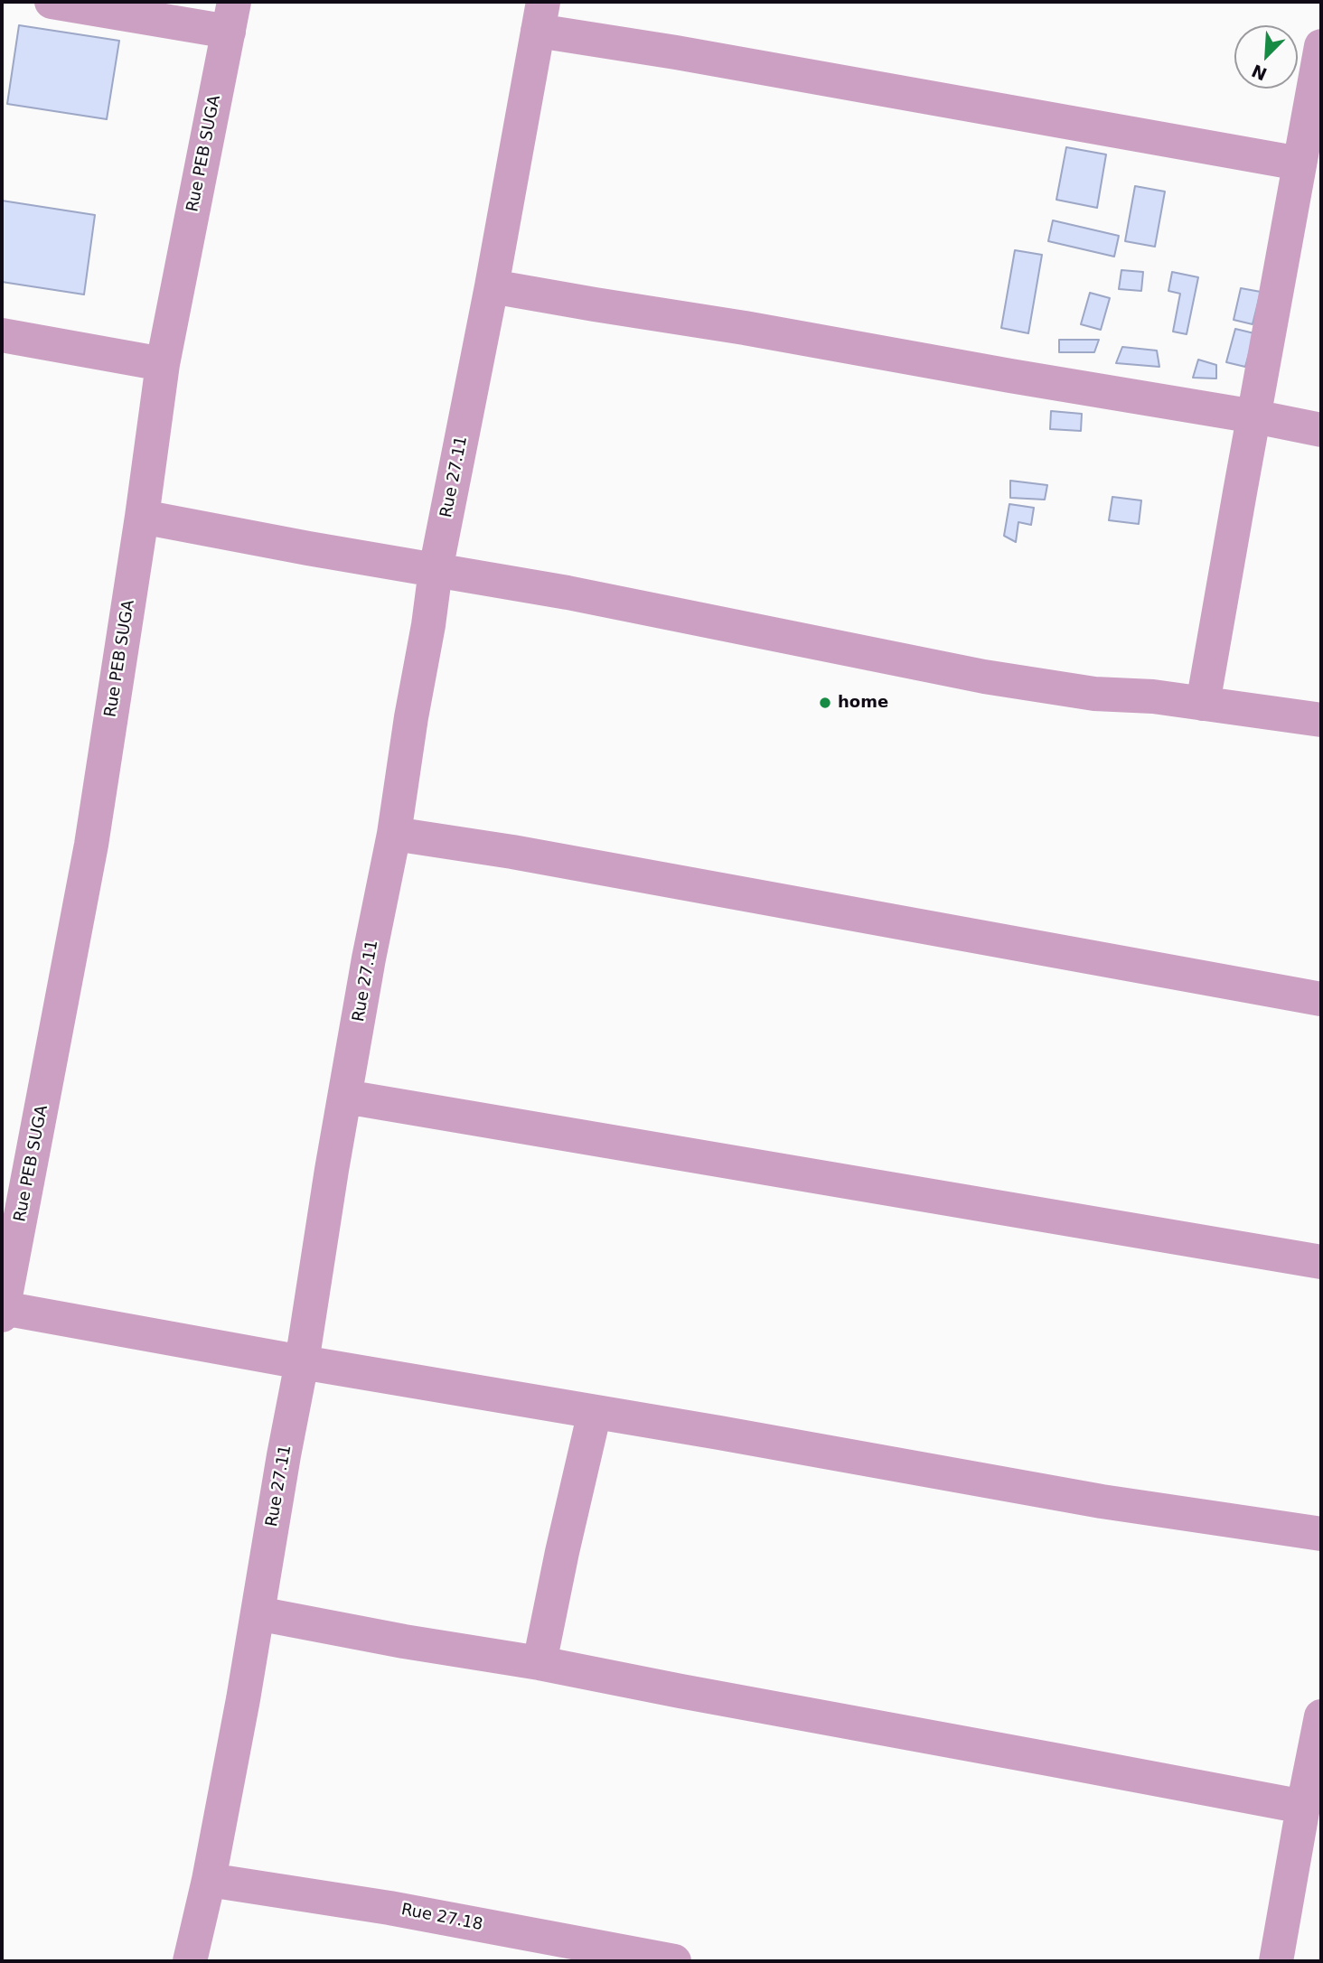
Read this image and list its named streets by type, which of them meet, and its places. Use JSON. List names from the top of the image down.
{
  "streets": {
    "street": ["Rue PEB SUGA", "Rue 27.11", "Rue 27.18"]
  },
  "crossings": [
    ["Rue 27.11", "Rue 27.18"]
  ],
  "places": ["home"],
  "north": "bottom left"
}
